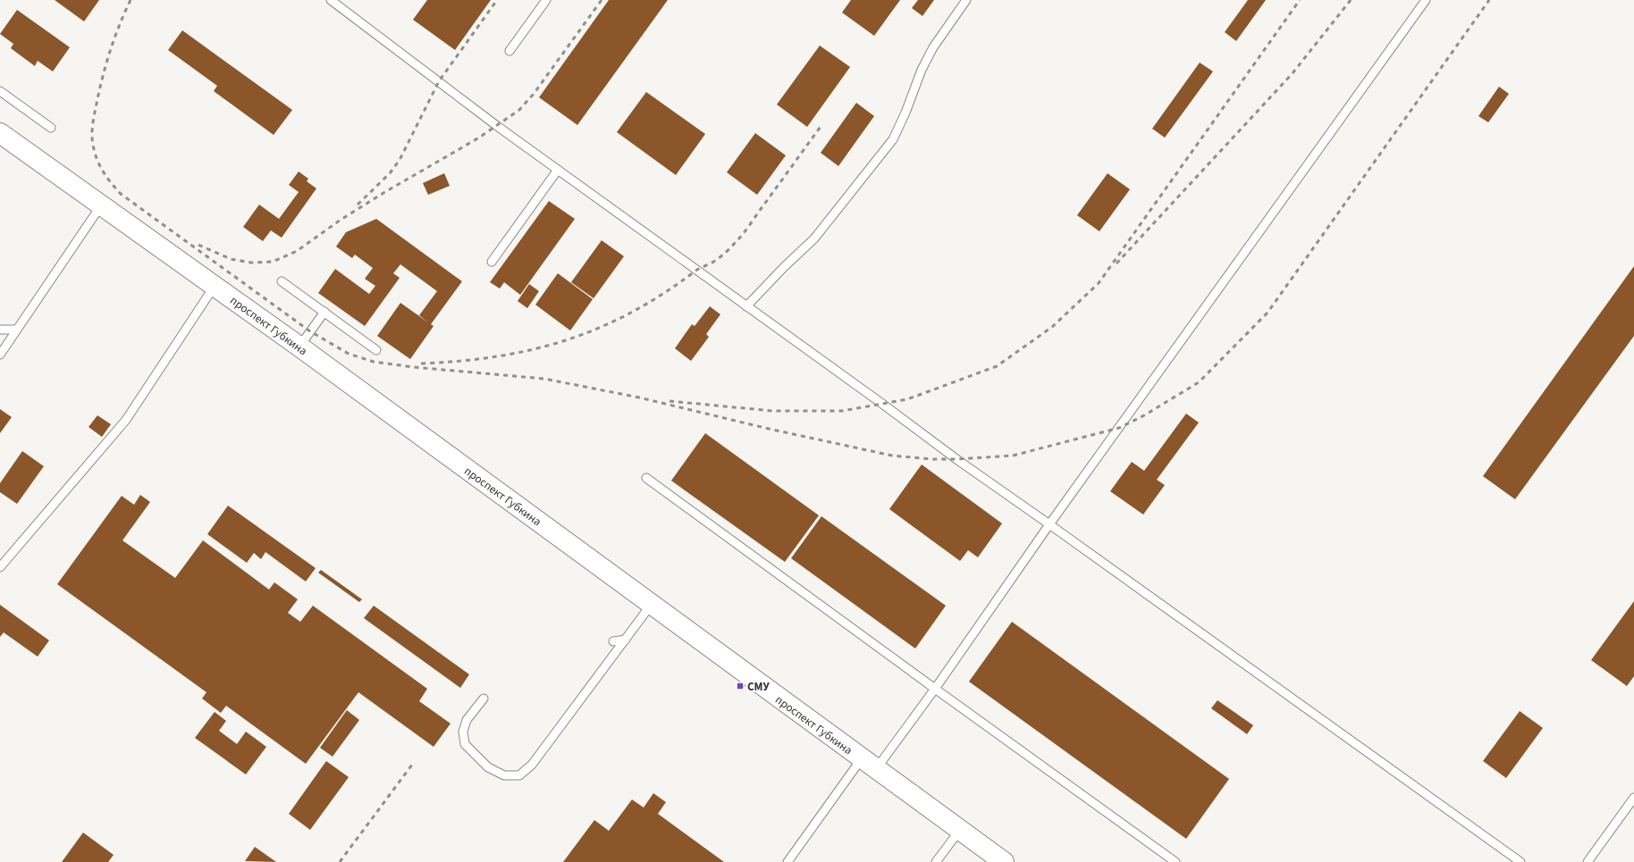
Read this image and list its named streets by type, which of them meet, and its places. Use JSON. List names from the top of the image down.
{
  "streets": {
    "main road": ["проспект Губкина"]
  },
  "places": {
    "transit": ["СМУ"]
  }
}
